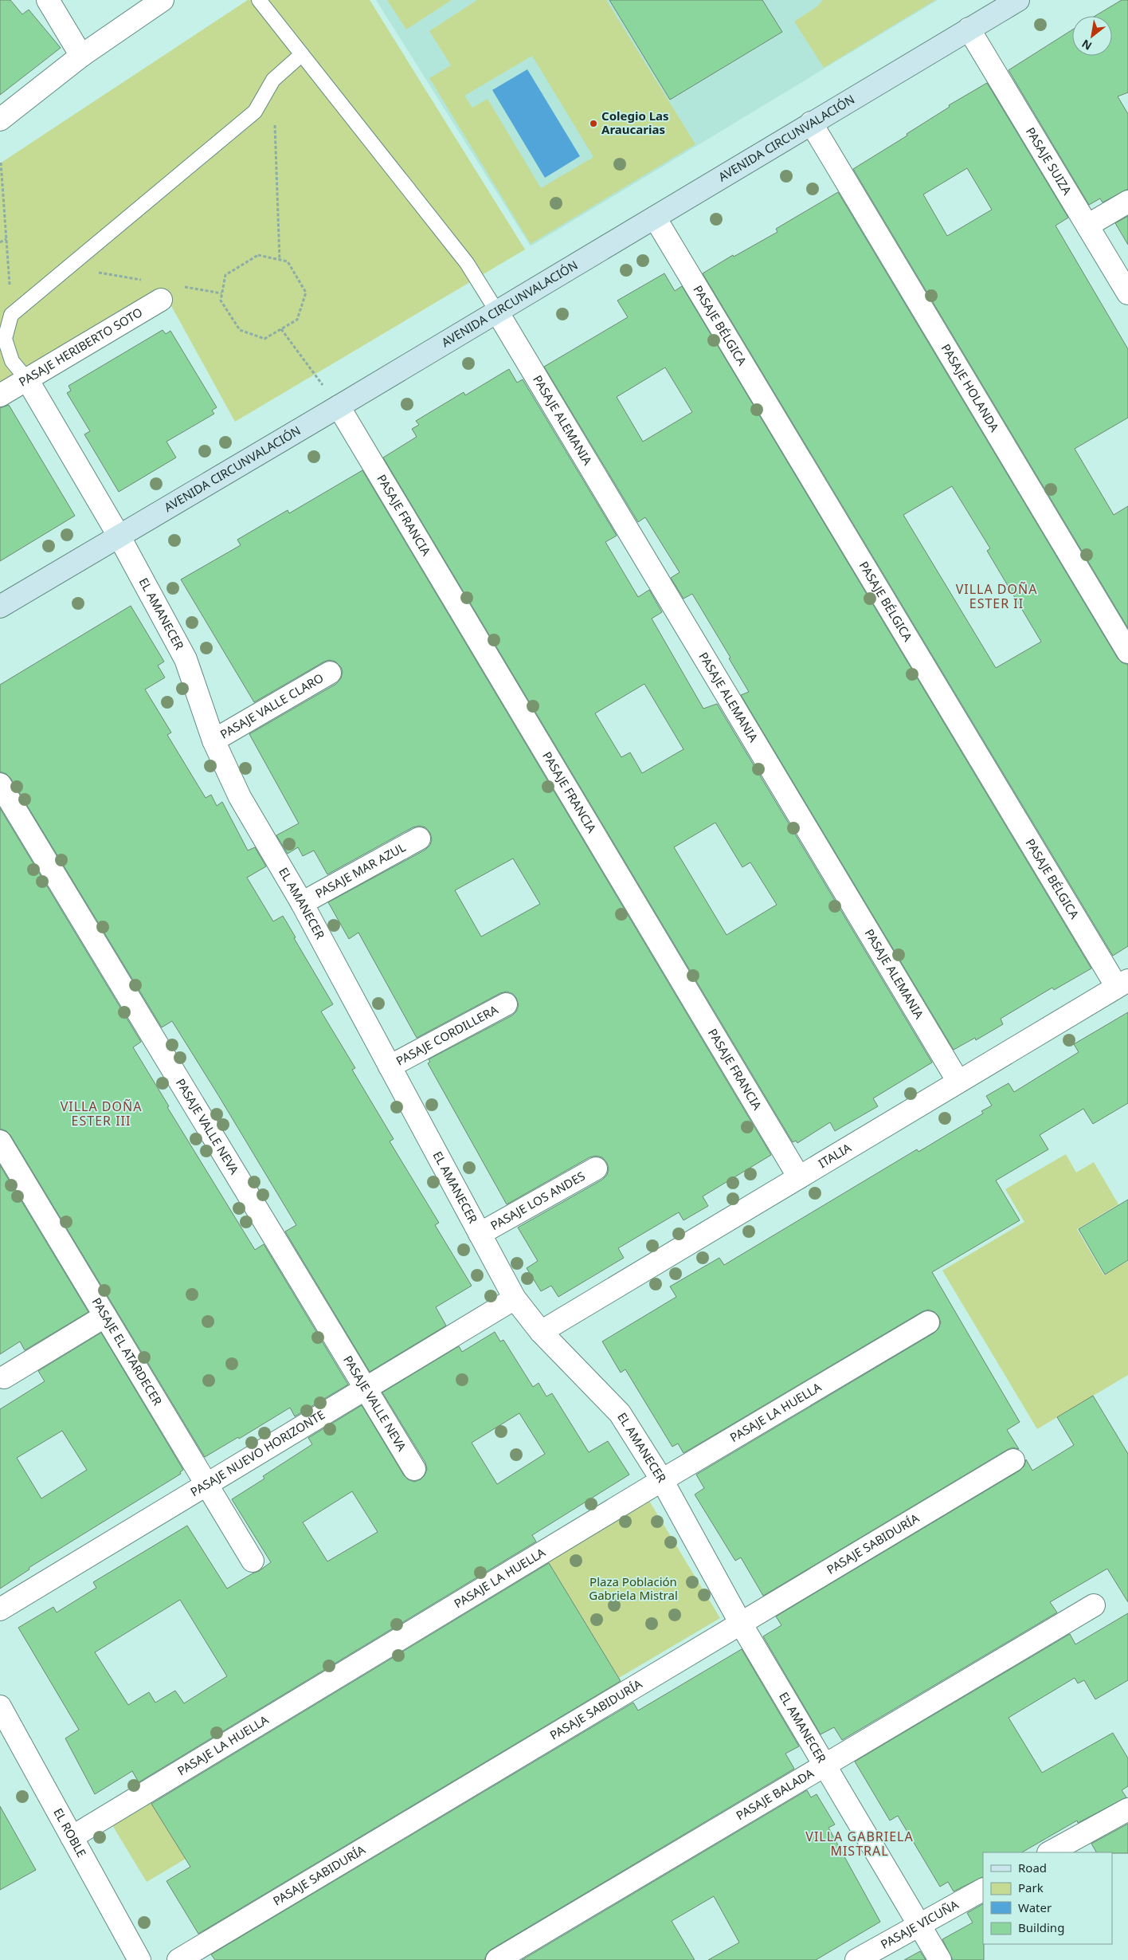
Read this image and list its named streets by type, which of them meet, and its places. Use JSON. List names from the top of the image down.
{
  "streets": {
    "street": [
      "AVENIDA CIRCUNVALACIÓN",
      "PASAJE SUIZA",
      "PASAJE BÉLGICA",
      "PASAJE HERIBERTO SOTO",
      "PASAJE HOLANDA",
      "PASAJE ALEMANIA",
      "PASAJE FRANCIA",
      "EL AMANECER",
      "PASAJE VALLE CLARO",
      "PASAJE MAR AZUL",
      "PASAJE CORDILLERA",
      "PASAJE VALLE NEVA",
      "ITALIA",
      "PASAJE LOS ANDES",
      "PASAJE EL ATARDECER",
      "PASAJE LA HUELLA",
      "PASAJE NUEVO HORIZONTE",
      "PASAJE SABIDURÍA",
      "PASAJE BALADA",
      "EL ROBLE",
      "PASAJE VICUÑA"
    ]
  },
  "crossings": [
    ["AVENIDA CIRCUNVALACIÓN", "PASAJE SUIZA"],
    ["AVENIDA CIRCUNVALACIÓN", "PASAJE BÉLGICA"],
    ["AVENIDA CIRCUNVALACIÓN", "PASAJE HOLANDA"],
    ["AVENIDA CIRCUNVALACIÓN", "PASAJE ALEMANIA"],
    ["AVENIDA CIRCUNVALACIÓN", "PASAJE FRANCIA"],
    ["AVENIDA CIRCUNVALACIÓN", "EL AMANECER"],
    ["PASAJE BÉLGICA", "ITALIA"],
    ["PASAJE HERIBERTO SOTO", "EL AMANECER"],
    ["PASAJE ALEMANIA", "ITALIA"],
    ["PASAJE FRANCIA", "ITALIA"],
    ["EL AMANECER", "PASAJE VALLE CLARO"],
    ["EL AMANECER", "PASAJE MAR AZUL"],
    ["EL AMANECER", "PASAJE CORDILLERA"],
    ["EL AMANECER", "ITALIA"],
    ["EL AMANECER", "PASAJE LOS ANDES"],
    ["EL AMANECER", "PASAJE LA HUELLA"],
    ["EL AMANECER", "PASAJE NUEVO HORIZONTE"],
    ["EL AMANECER", "PASAJE SABIDURÍA"],
    ["EL AMANECER", "PASAJE BALADA"],
    ["EL AMANECER", "PASAJE VICUÑA"],
    ["PASAJE VALLE NEVA", "PASAJE NUEVO HORIZONTE"],
    ["PASAJE EL ATARDECER", "PASAJE NUEVO HORIZONTE"],
    ["PASAJE LA HUELLA", "EL ROBLE"]
  ],
  "districts": ["VILLA DOÑA ESTER II", "VILLA DOÑA ESTER III", "VILLA GABRIELA MISTRAL"],
  "parks": ["Plaza Población Gabriela Mistral"],
  "places": ["Colegio Las Araucarias"],
  "legend": [
    "Road",
    "Park",
    "Water",
    "Building"
  ],
  "north": "bottom left"
}
